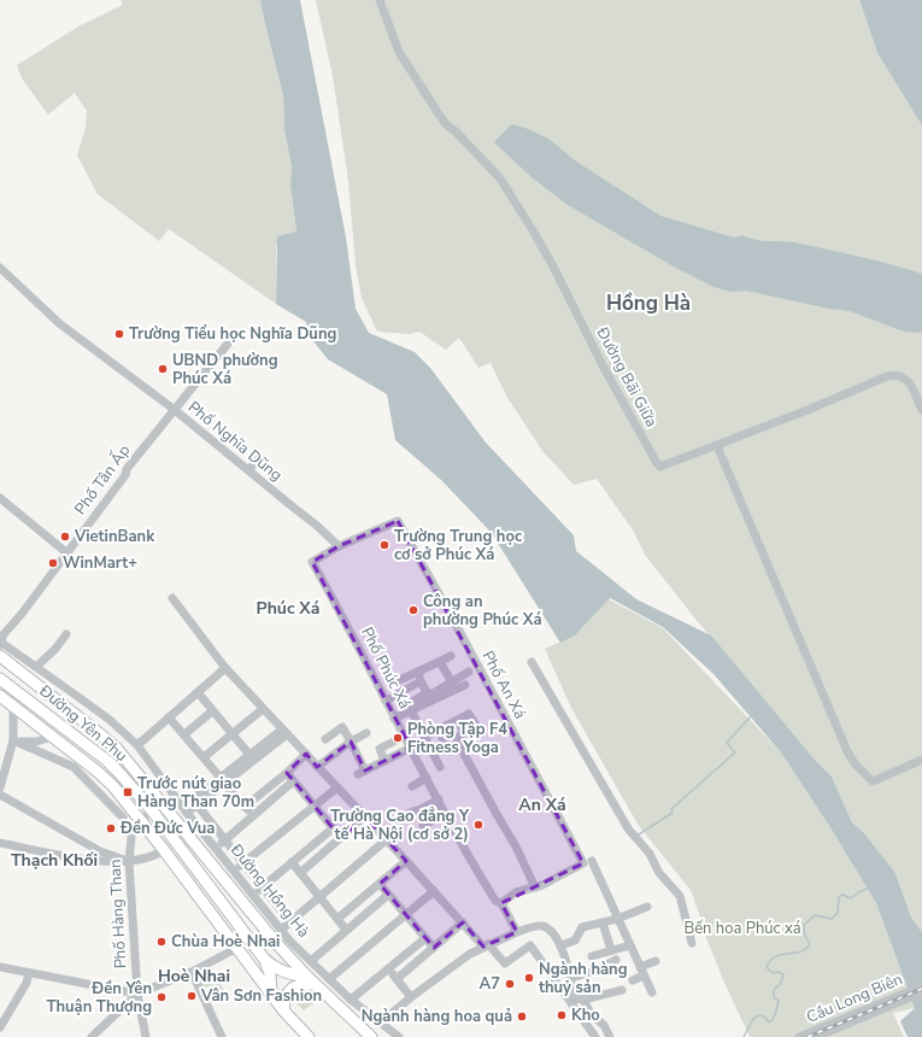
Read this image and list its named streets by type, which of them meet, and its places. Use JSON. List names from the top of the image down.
{
  "streets": {
    "main road": ["Đường Yên Phụ"],
    "street": [
      "Đường Bãi Giữa",
      "Phố Nghĩa Dũng",
      "Phố Tân Ấp",
      "Phố Phúc Xá",
      "Phố An Xá",
      "Đường Hồng Hà",
      "Phố Hàng Than",
      "Cầu Long Biên"
    ]
  },
  "crossings": [
    ["Phố Nghĩa Dũng", "Phố Tân Ấp"],
    ["Phố Nghĩa Dũng", "Phố Phúc Xá"],
    ["Phố Nghĩa Dũng", "Phố An Xá"],
    ["Phố Tân Ấp", "Đường Hồng Hà"],
    ["Phố Phúc Xá", "Phố An Xá"],
    ["Đường Yên Phụ", "Phố Hàng Than"]
  ],
  "districts": [
    "Hồng Hà",
    "Phúc Xá",
    "An Xá",
    "Thạch Khối",
    "Hoè Nhai"
  ],
  "parks": ["Bến hoa Phúc xá"],
  "places": {
    "other": [
      "Trường Tiểu học Nghĩa Dũng",
      "UBND phường Phúc Xá",
      "VietinBank",
      "Trường Trung học cơ sở Phúc Xá",
      "WinMart+",
      "Công an phường Phúc Xá",
      "Phòng Tập F4 Fitness Yoga",
      "Trường Cao đẳng Y tế Hà Nội (cơ sở 2)",
      "Đền Đức Vua",
      "Chùa Hoè Nhai",
      "Ngành hàng thuỷ sản",
      "A7",
      "Vân Sơn Fashion",
      "Đền Yên Thuận Thượng",
      "Kho",
      "Ngành hàng hoa quả"
    ],
    "transit": ["Trước nút giao Hàng Than 70m"]
  }
}
